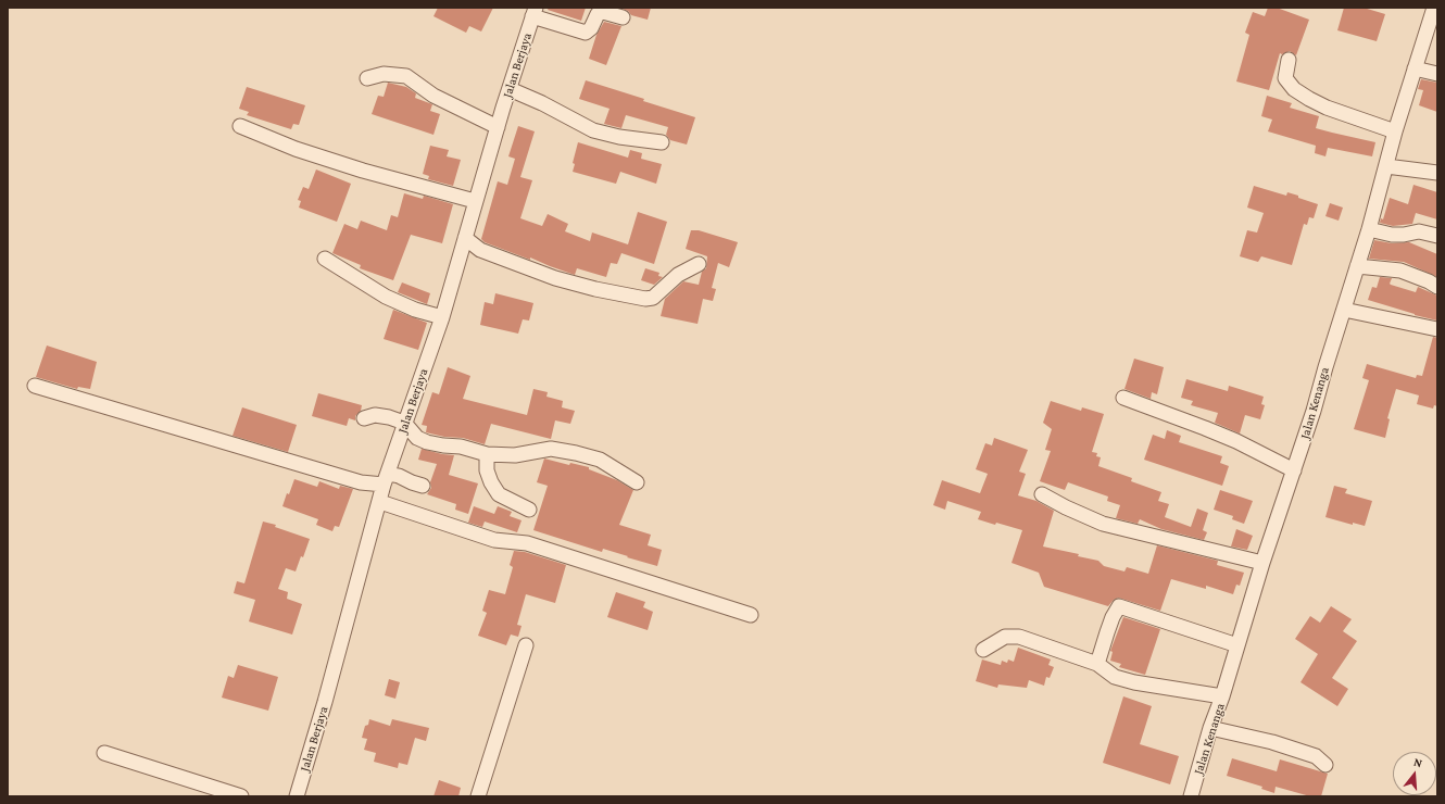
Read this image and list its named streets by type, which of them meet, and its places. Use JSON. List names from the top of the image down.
{
  "streets": {
    "street": ["Jalan Berjaya", "Jalan Kenanga"]
  },
  "north": "top"
}
